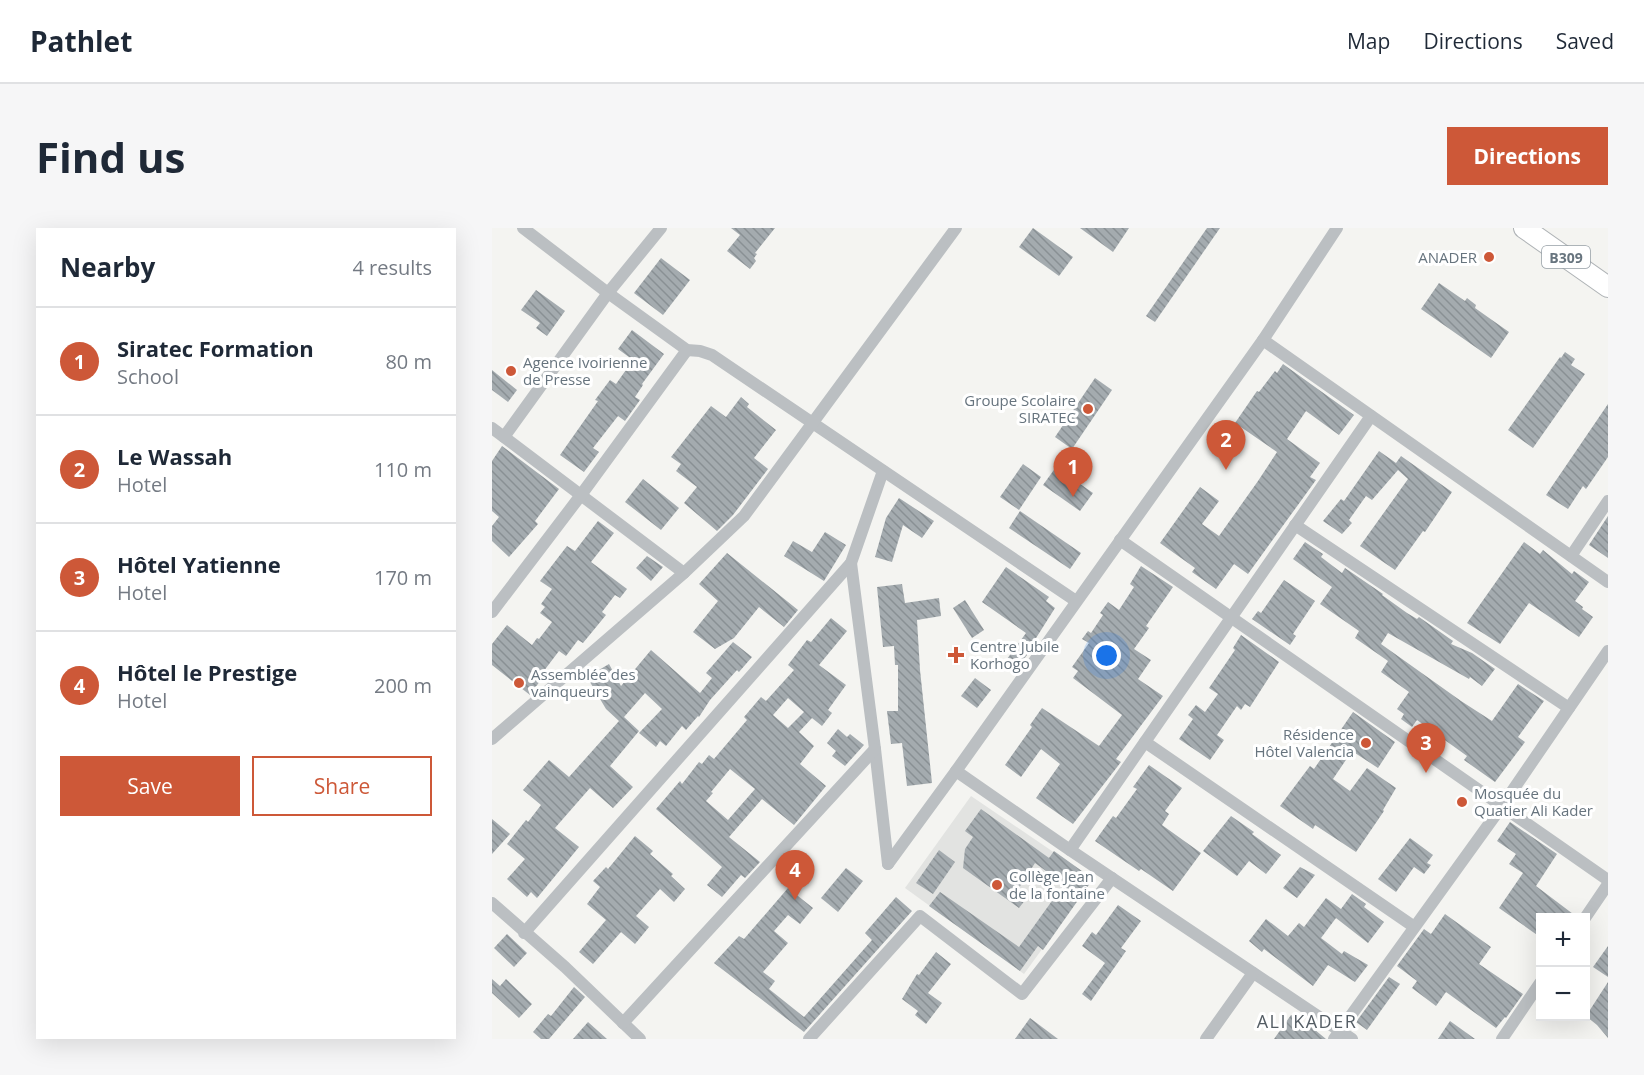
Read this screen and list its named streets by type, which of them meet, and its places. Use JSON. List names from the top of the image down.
{
  "streets": {
    "main road": ["B309"]
  },
  "districts": ["ALI KADER"],
  "places": {
    "other": [
      "ANADER",
      "Agence Ivoirienne de Presse",
      "Groupe Scolaire SIRATEC",
      "Assemblée des vainqueurs",
      "Résidence Hôtel Valencia",
      "Mosquée du Quatier Ali Kader",
      "Collège Jean de la fontaine"
    ],
    "health": ["Centre Jubile Korhogo"]
  },
  "page": {
    "header": "Pathlet",
    "nav": ["Map", "Directions", "Saved"],
    "buttons": [
      "Directions",
      ["Save", "Share"]
    ],
    "title": "Find us",
    "heading": ["Nearby", "4 results"],
    "list": [
      {
        "mark": "1",
        "name": "Siratec Formation",
        "note": "School",
        "value": "80 m"
      },
      {
        "mark": "2",
        "name": "Le Wassah",
        "note": "Hotel",
        "value": "110 m"
      },
      {
        "mark": "3",
        "name": "Hôtel Yatienne",
        "note": "Hotel",
        "value": "170 m"
      },
      {
        "mark": "4",
        "name": "Hôtel le Prestige",
        "note": "Hotel",
        "value": "200 m"
      }
    ],
    "pins": [
      "2",
      "1",
      "3",
      "4"
    ],
    "map_buttons": ["+", "−"]
  }
}
